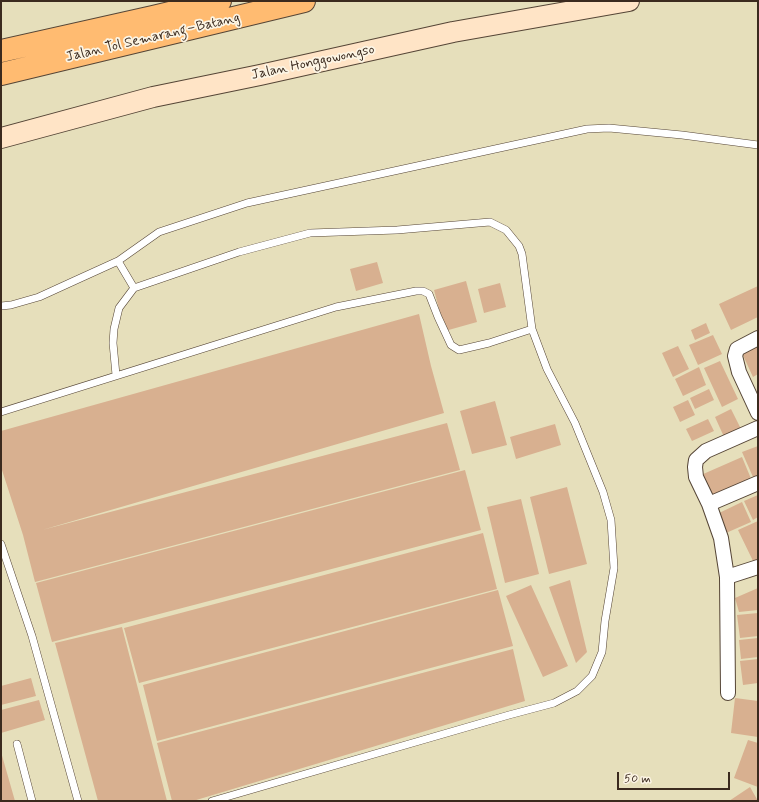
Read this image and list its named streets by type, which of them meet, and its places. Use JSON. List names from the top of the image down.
{
  "streets": {
    "highway": ["Jalan Tol Semarang–Batang"],
    "street": ["Jalan Honggowongso"]
  },
  "scale_bar": "50 m"
}
